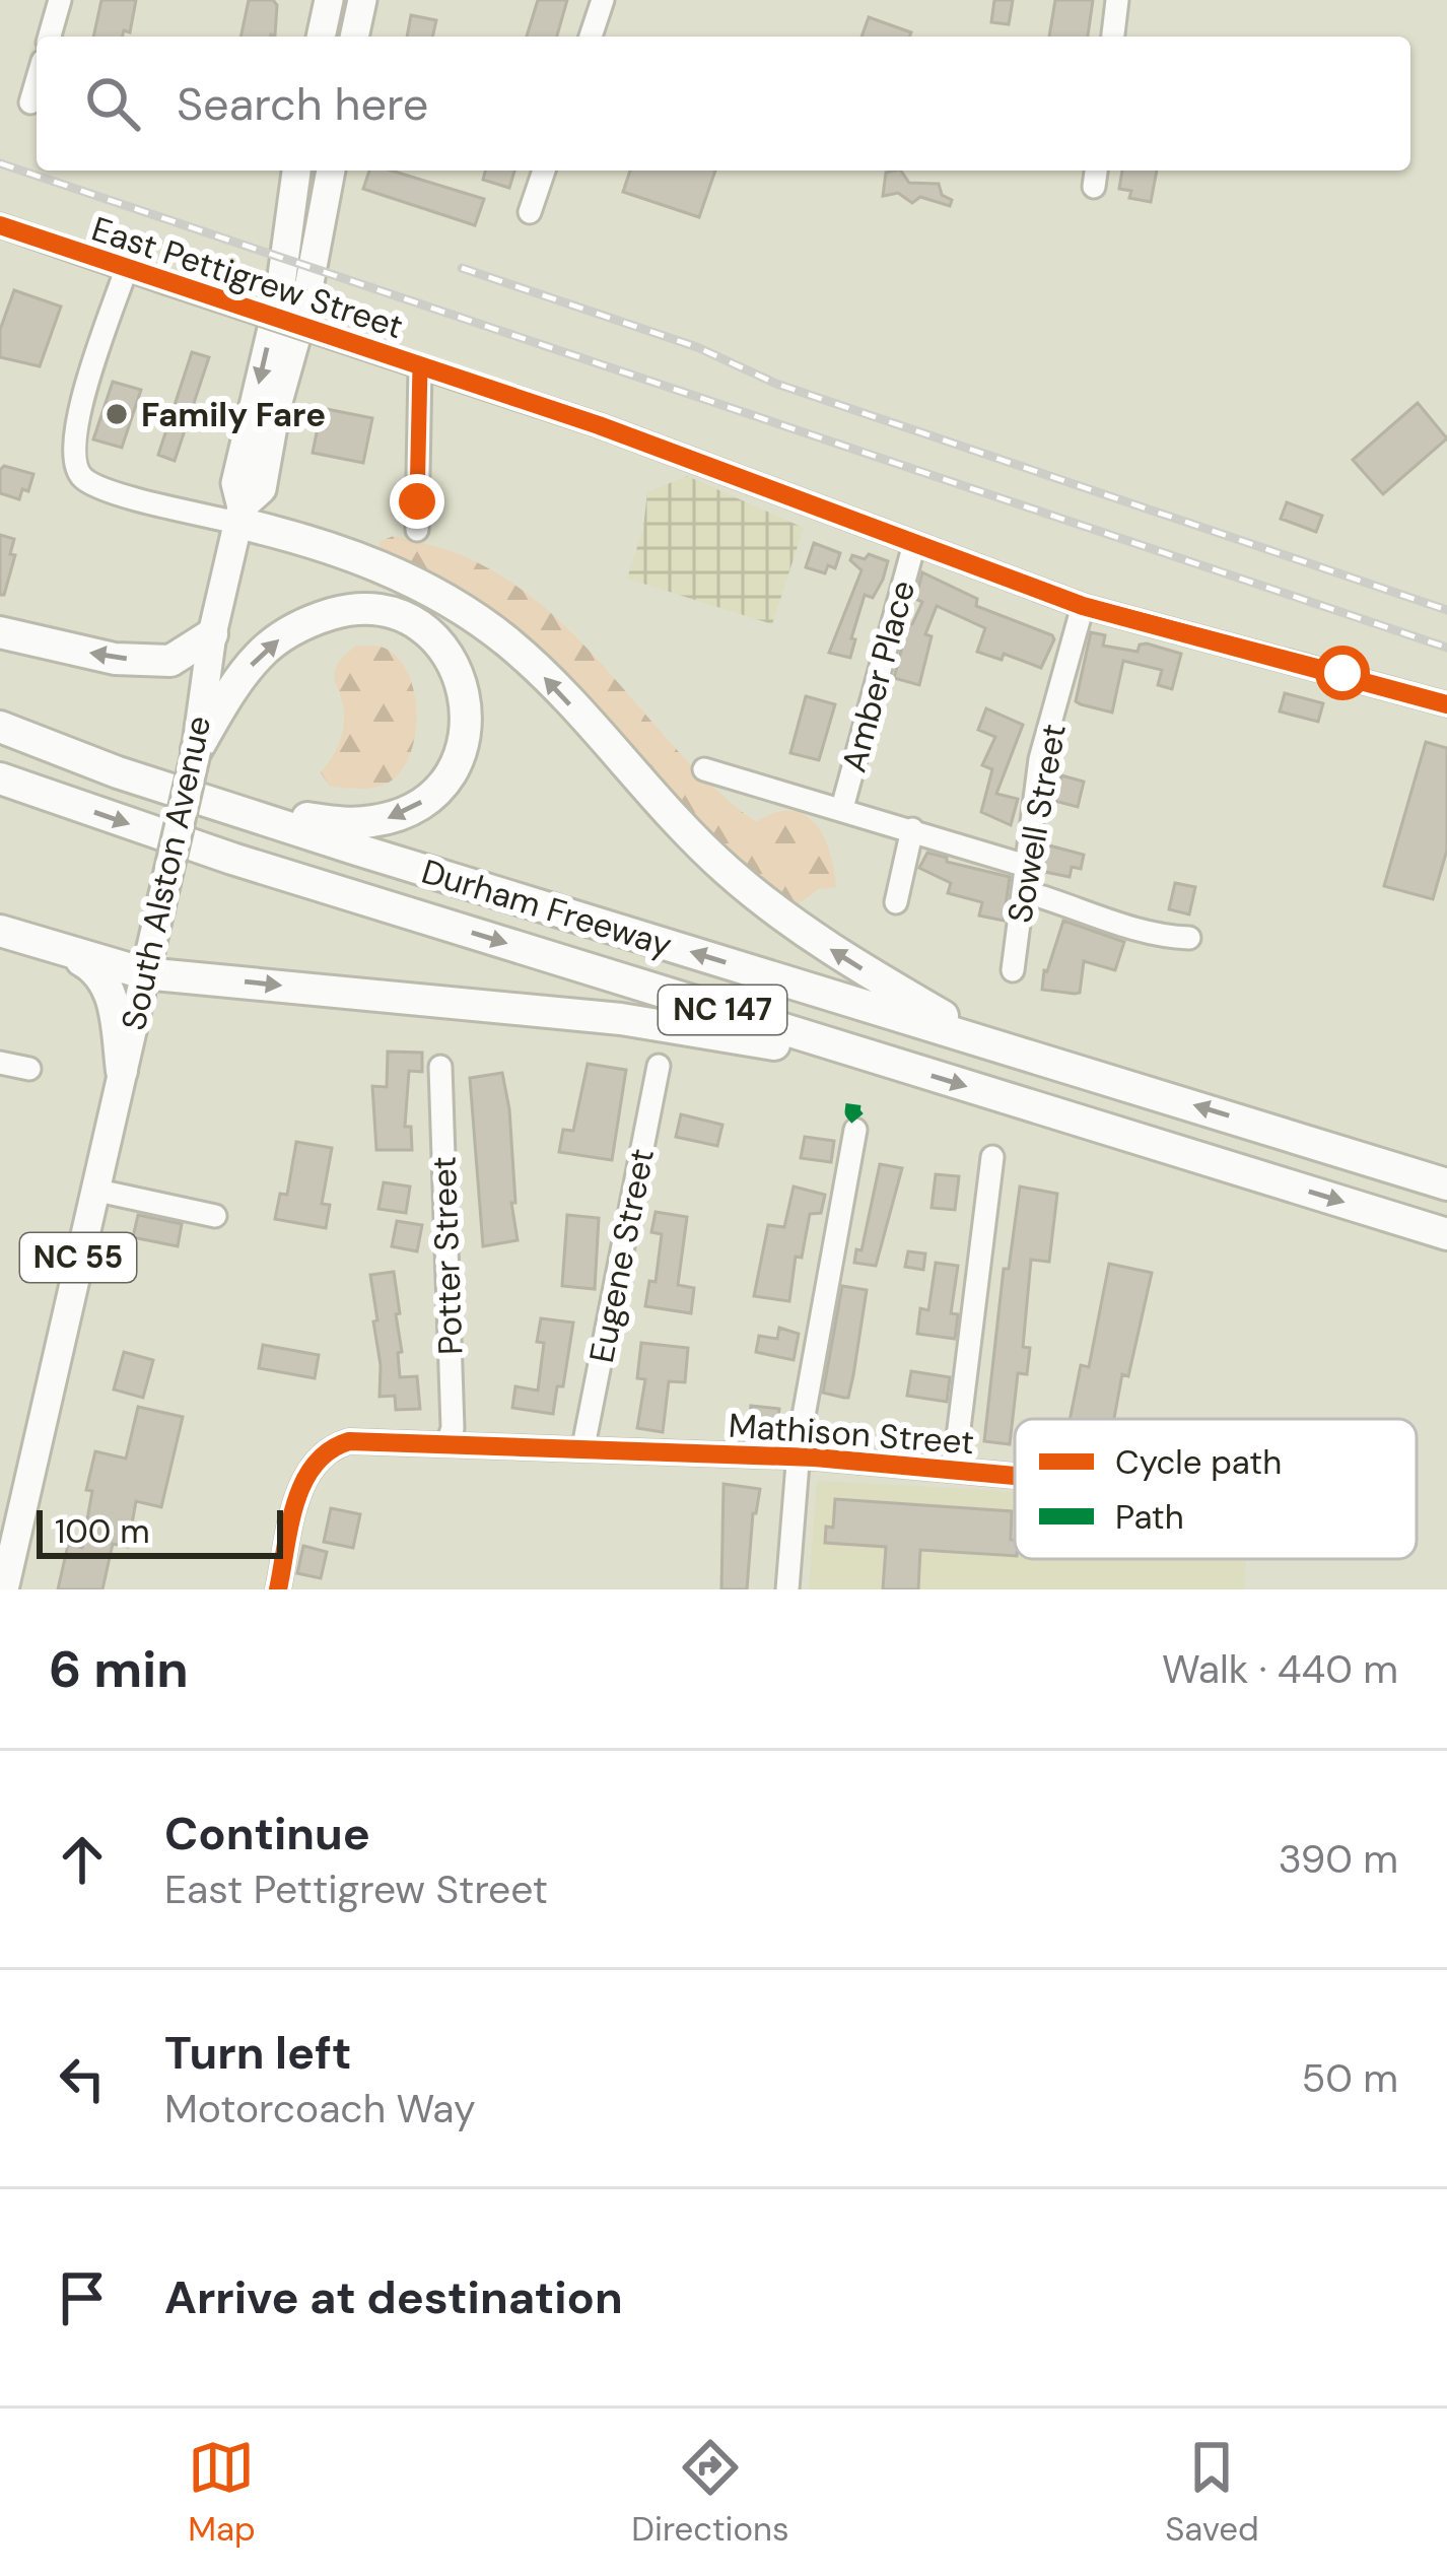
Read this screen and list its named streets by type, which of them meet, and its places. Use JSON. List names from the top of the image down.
{
  "streets": {
    "highway": ["Durham Freeway", "NC 147"],
    "main road": ["South Alston Avenue", "NC 55"],
    "street": [
      "East Pettigrew Street",
      "Amber Place",
      "Sowell Street",
      "Potter Street",
      "Eugene Street",
      "Mathison Street"
    ]
  },
  "crossings": [
    ["East Pettigrew Street", "Amber Place"],
    ["East Pettigrew Street", "Sowell Street"],
    ["South Alston Avenue", "NC 55"],
    ["Potter Street", "Mathison Street"],
    ["Eugene Street", "Mathison Street"]
  ],
  "places": ["Family Fare"],
  "legend": ["Cycle path", "Path"],
  "scale_bar": "100 m",
  "page": {
    "search": "Search here",
    "scale": "100 m",
    "heading": ["6 min", "Walk · 440 m"],
    "list": [
      ["Continue", "East Pettigrew Street", "390 m"],
      ["Turn left", "Motorcoach Way", "50 m"],
      "Arrive at destination"
    ],
    "nav": ["Map", "Directions", "Saved"]
  }
}
